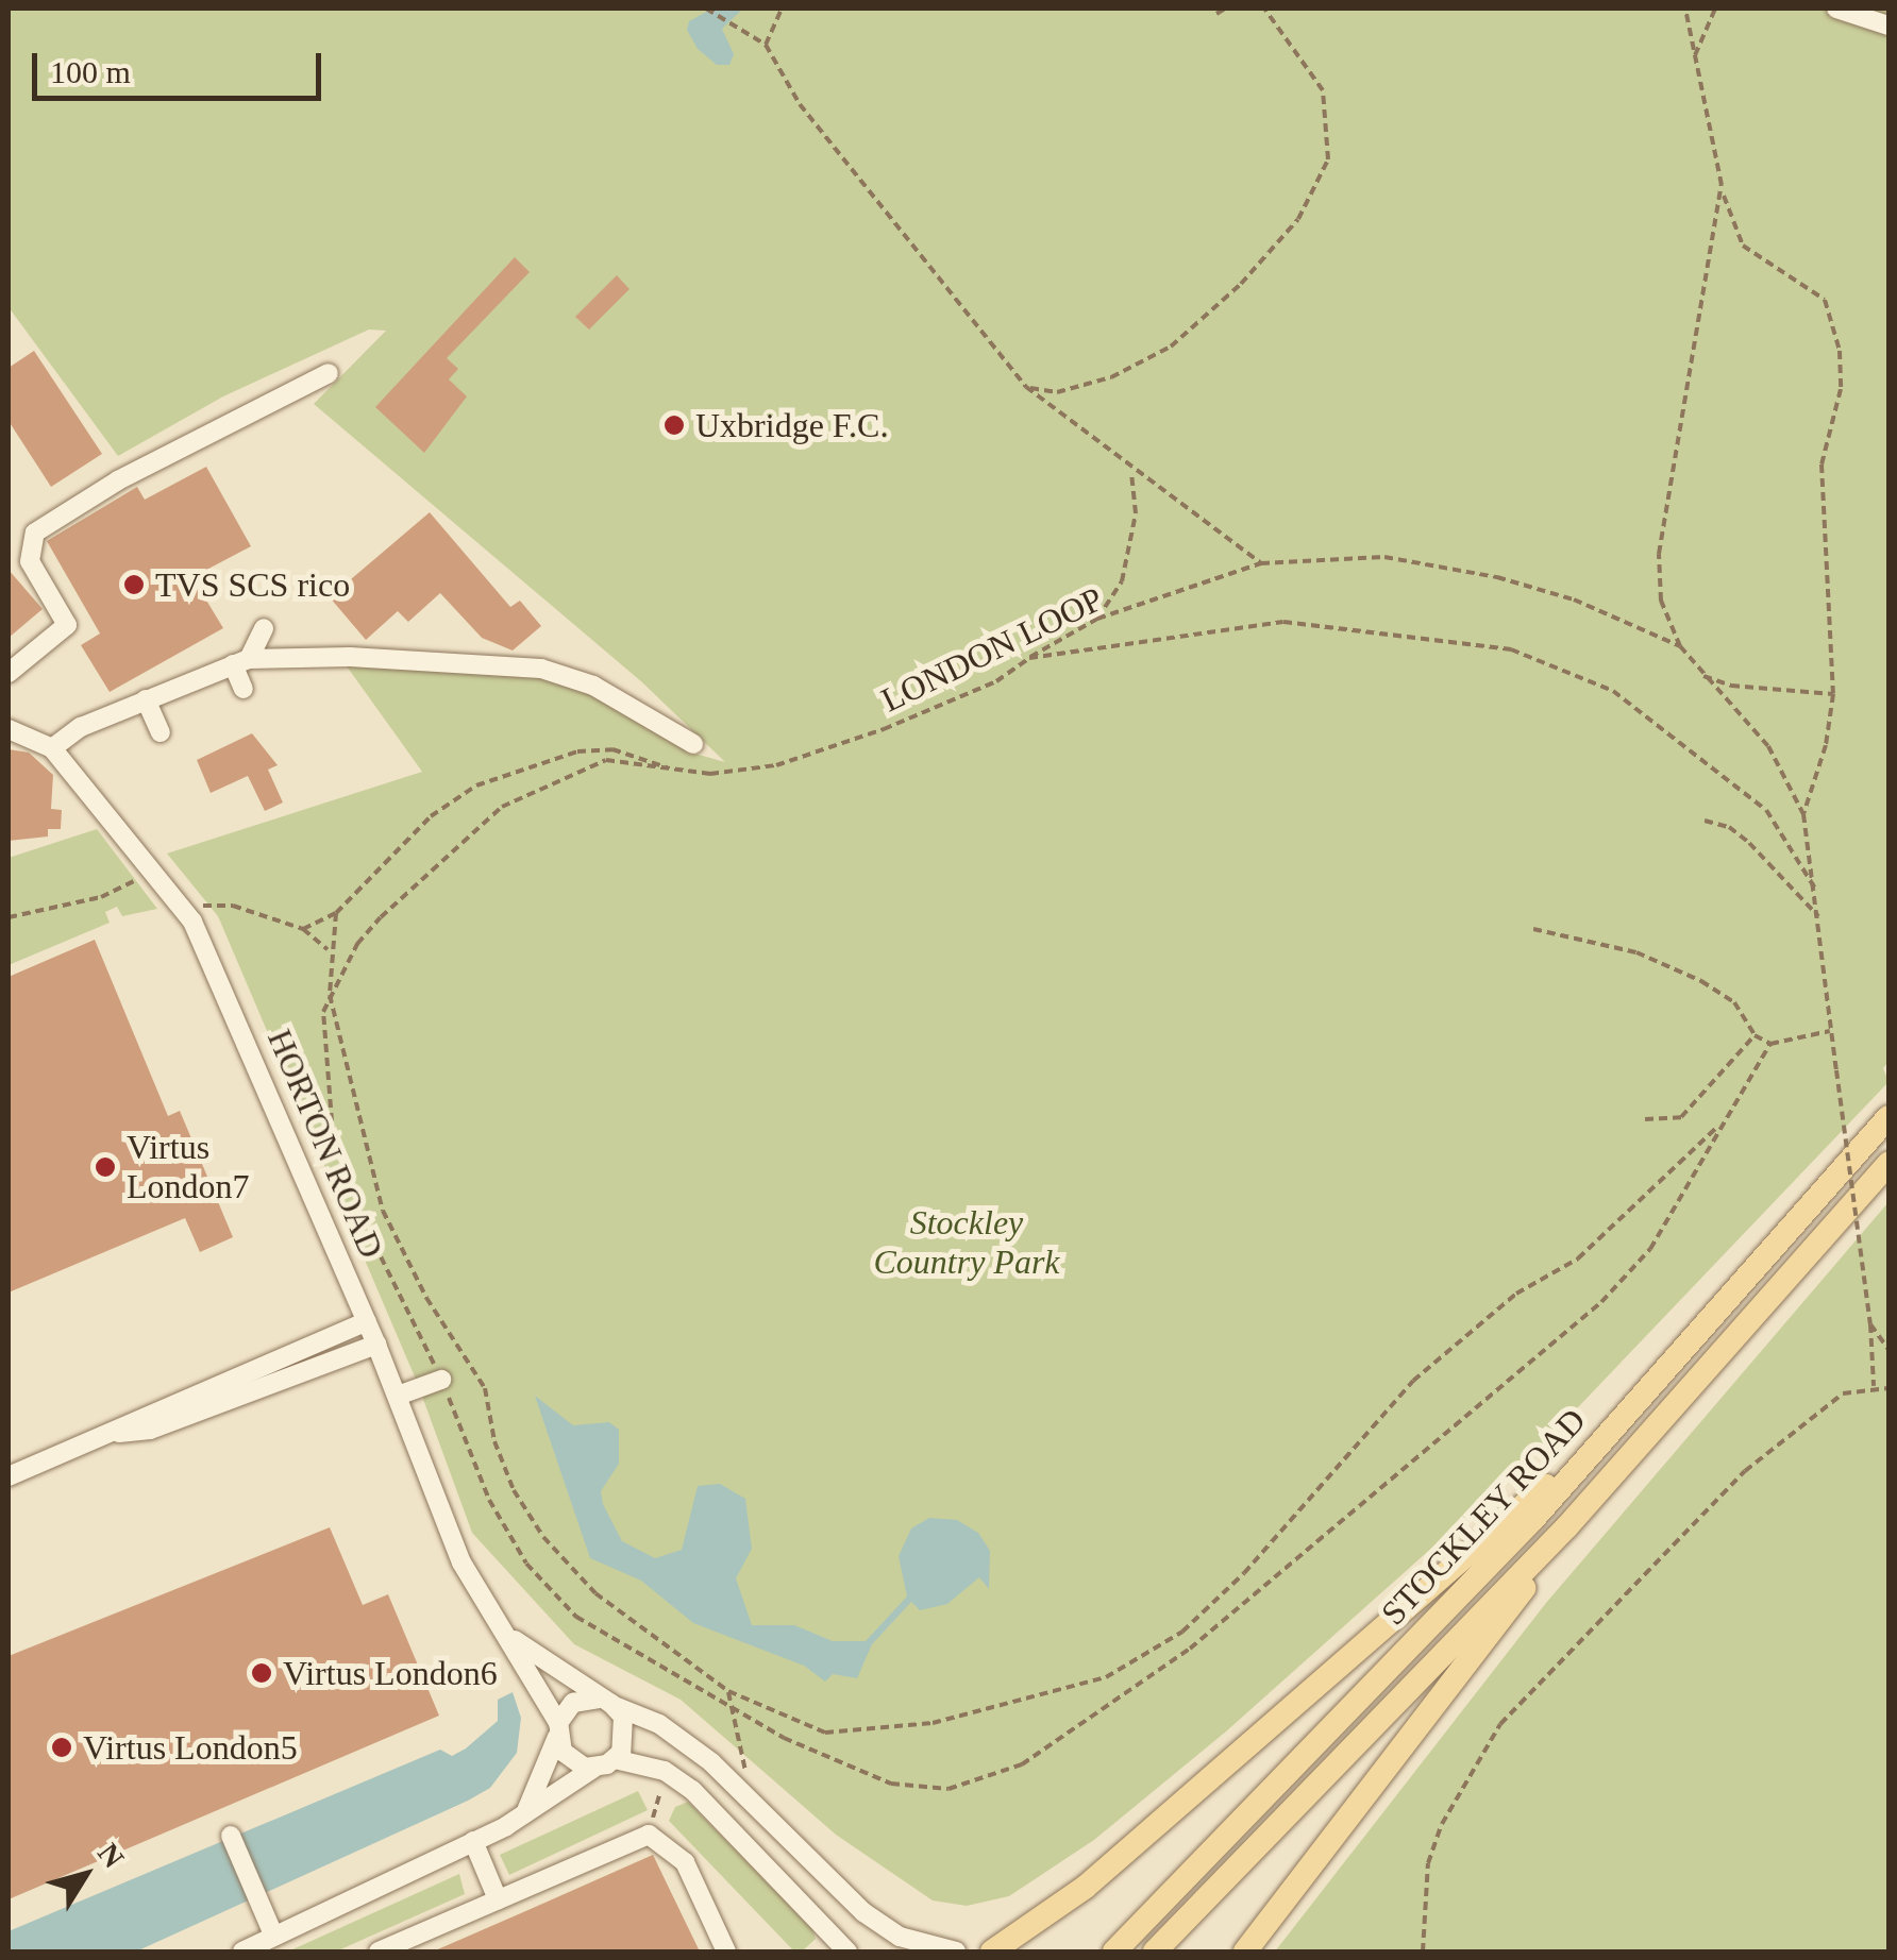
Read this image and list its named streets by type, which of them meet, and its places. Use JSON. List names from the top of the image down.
{
  "streets": {
    "main road": ["STOCKLEY ROAD"],
    "street": ["HORTON ROAD"],
    "path": ["LONDON LOOP"]
  },
  "parks": ["Stockley Country Park"],
  "places": [
    "Uxbridge F.C.",
    "TVS SCS rico",
    "Virtus London7",
    "Virtus London6",
    "Virtus London5"
  ],
  "scale_bar": "100 m",
  "north": "top right"
}
